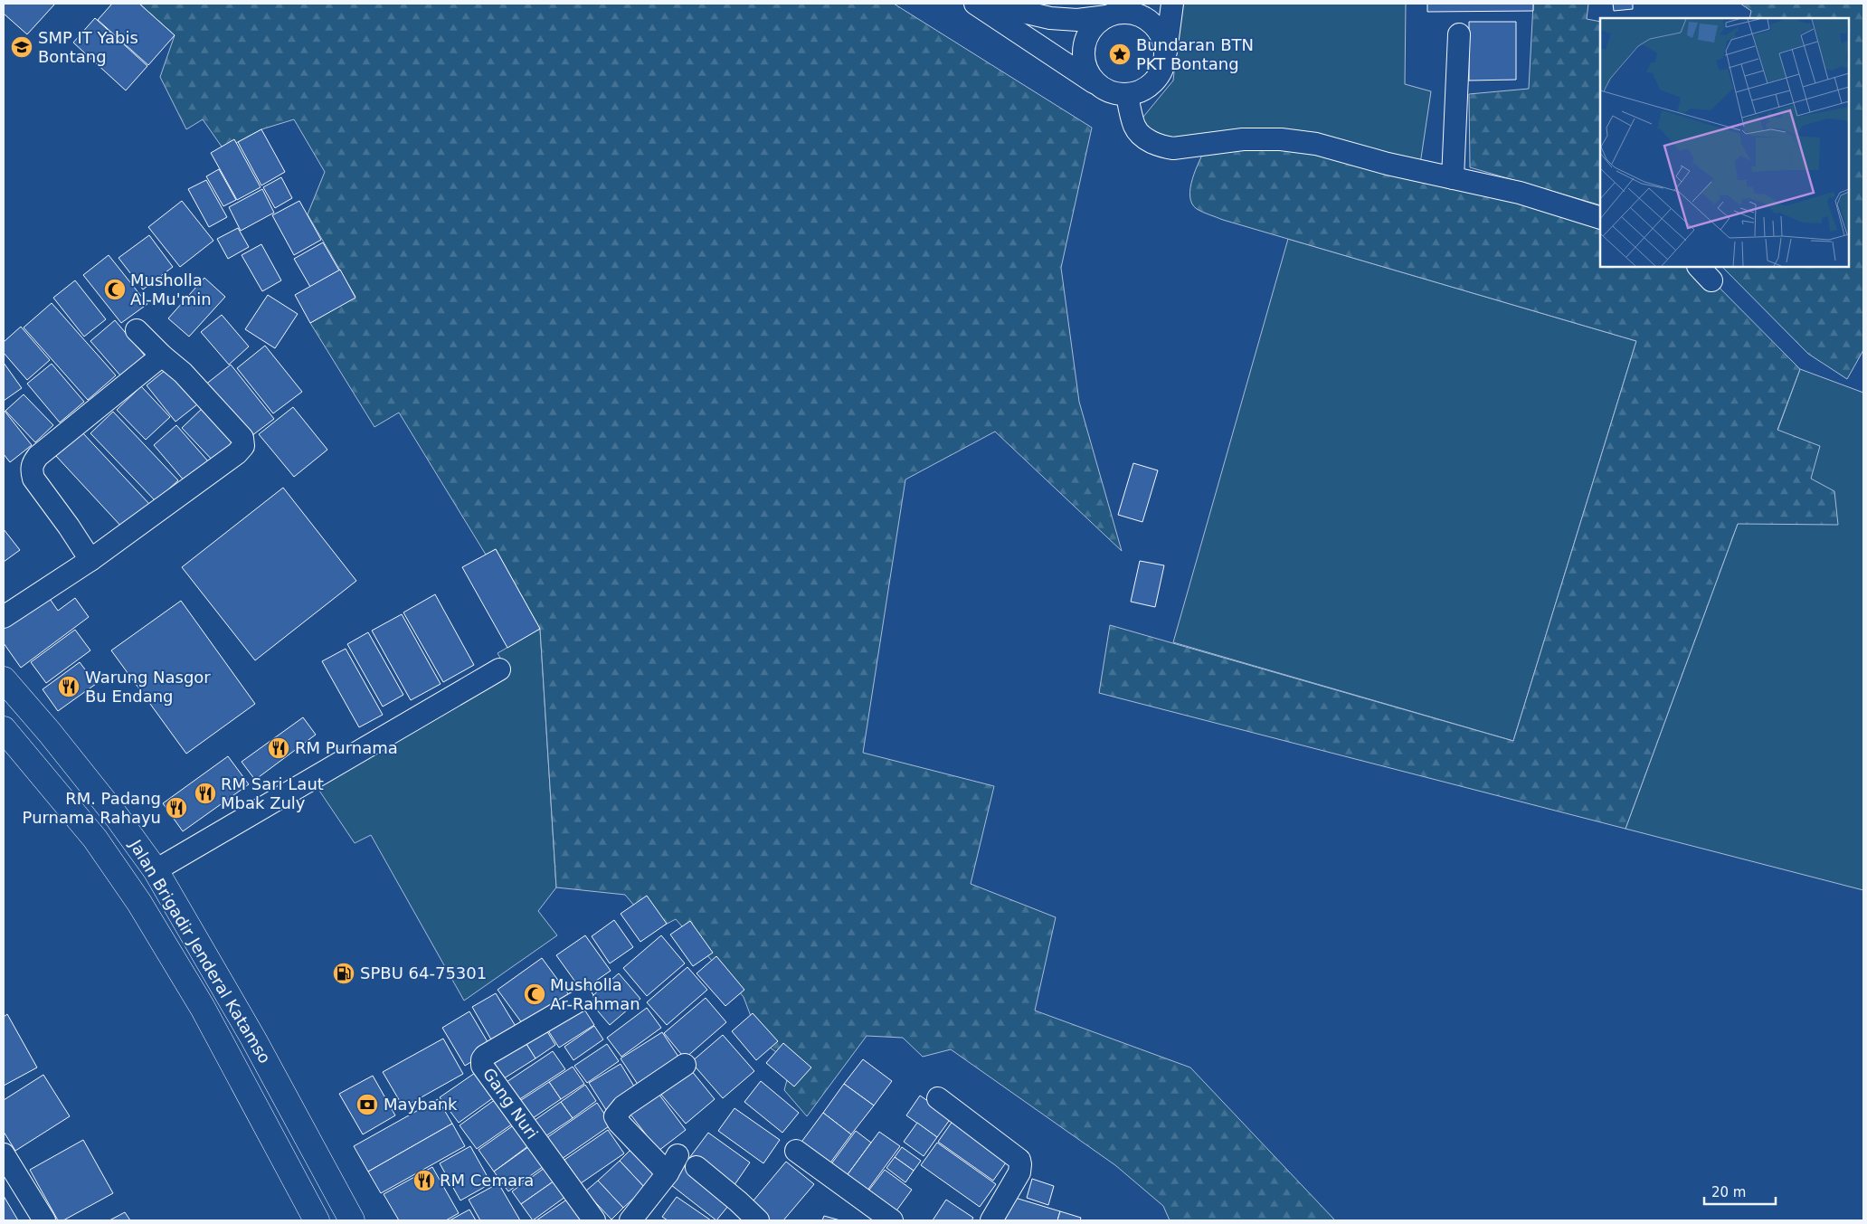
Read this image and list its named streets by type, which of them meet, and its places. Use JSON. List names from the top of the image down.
{
  "streets": {
    "main road": ["Jalan Brigadir Jenderal Katamso"],
    "street": ["Gang Nuri"]
  },
  "places": {
    "school or university": ["SMP IT Yabis Bontang"],
    "place": ["Bundaran BTN PKT Bontang"],
    "mosque": ["Musholla Al-Mu'min", "Musholla Ar-Rahman"],
    "restaurant": [
      "Warung Nasgor Bu Endang",
      "RM Purnama",
      "RM Sari Laut Mbak Zuly",
      "RM. Padang Purnama Rahayu",
      "RM Cemara"
    ],
    "fuel station": ["SPBU 64-75301"],
    "bank": ["Maybank"]
  },
  "scale_bar": "20 m"
}
